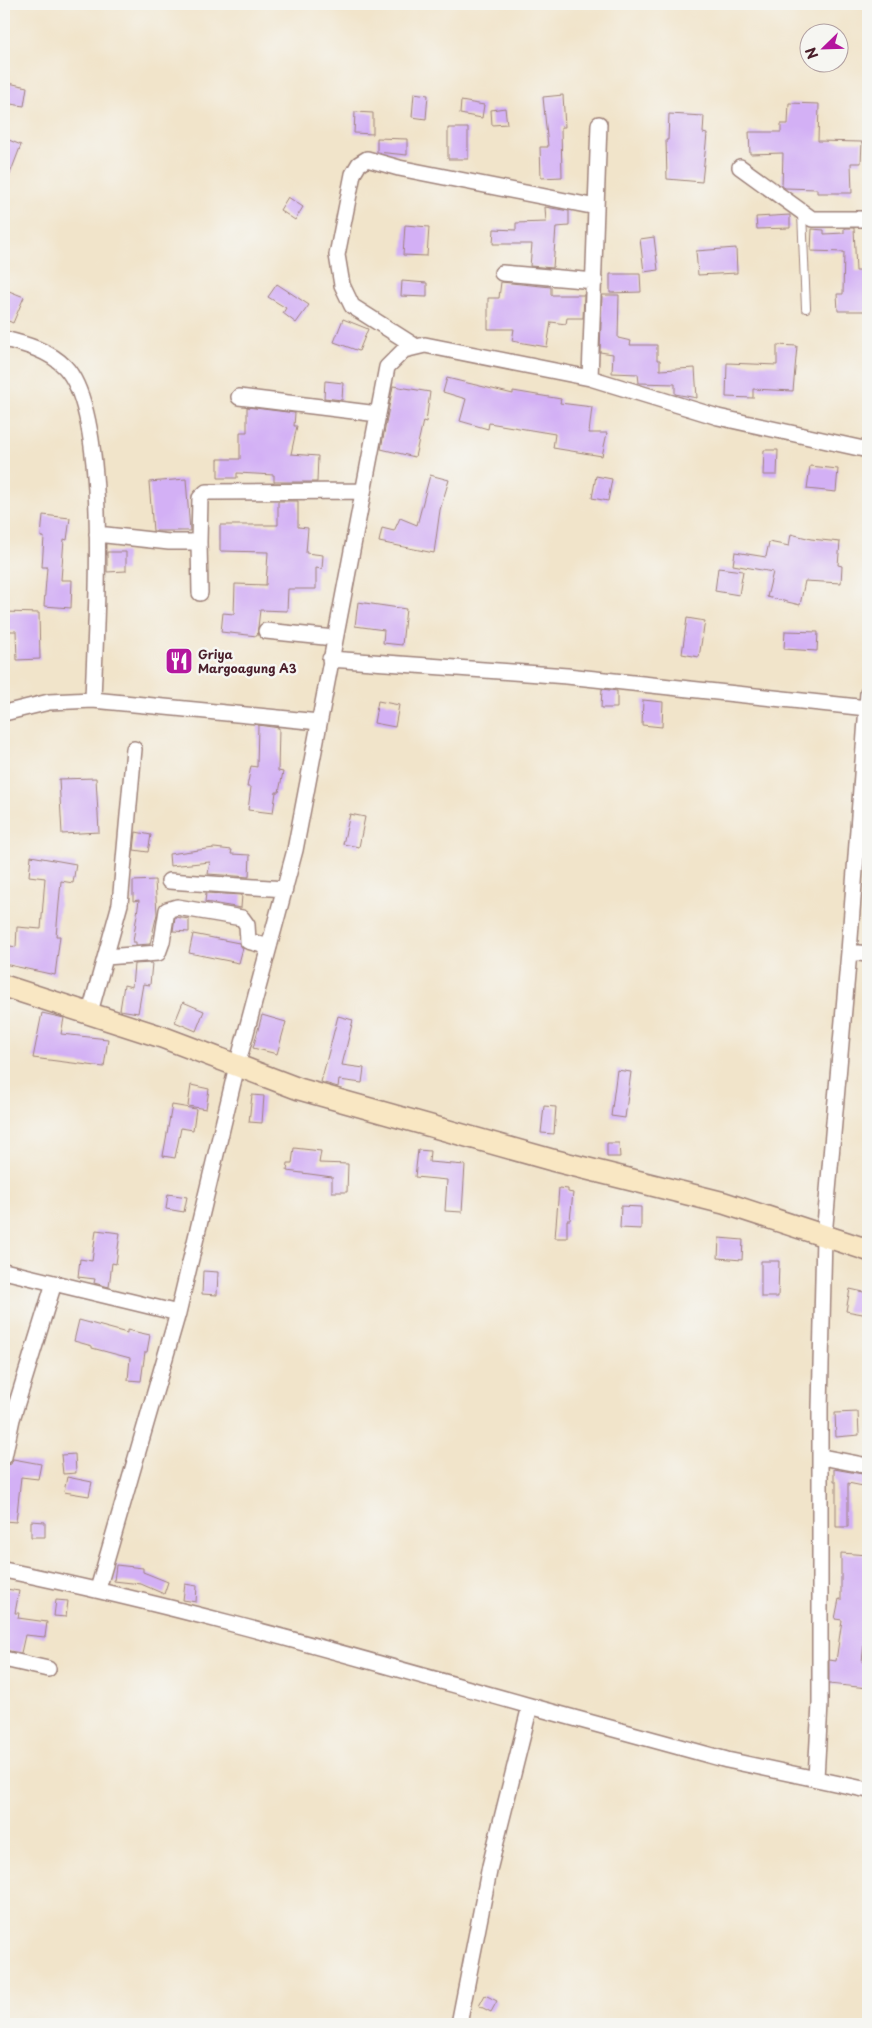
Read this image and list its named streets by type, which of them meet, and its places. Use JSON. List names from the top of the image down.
{
  "places": {
    "restaurant": ["Griya Margoagung A3"]
  },
  "north": "bottom left"
}
